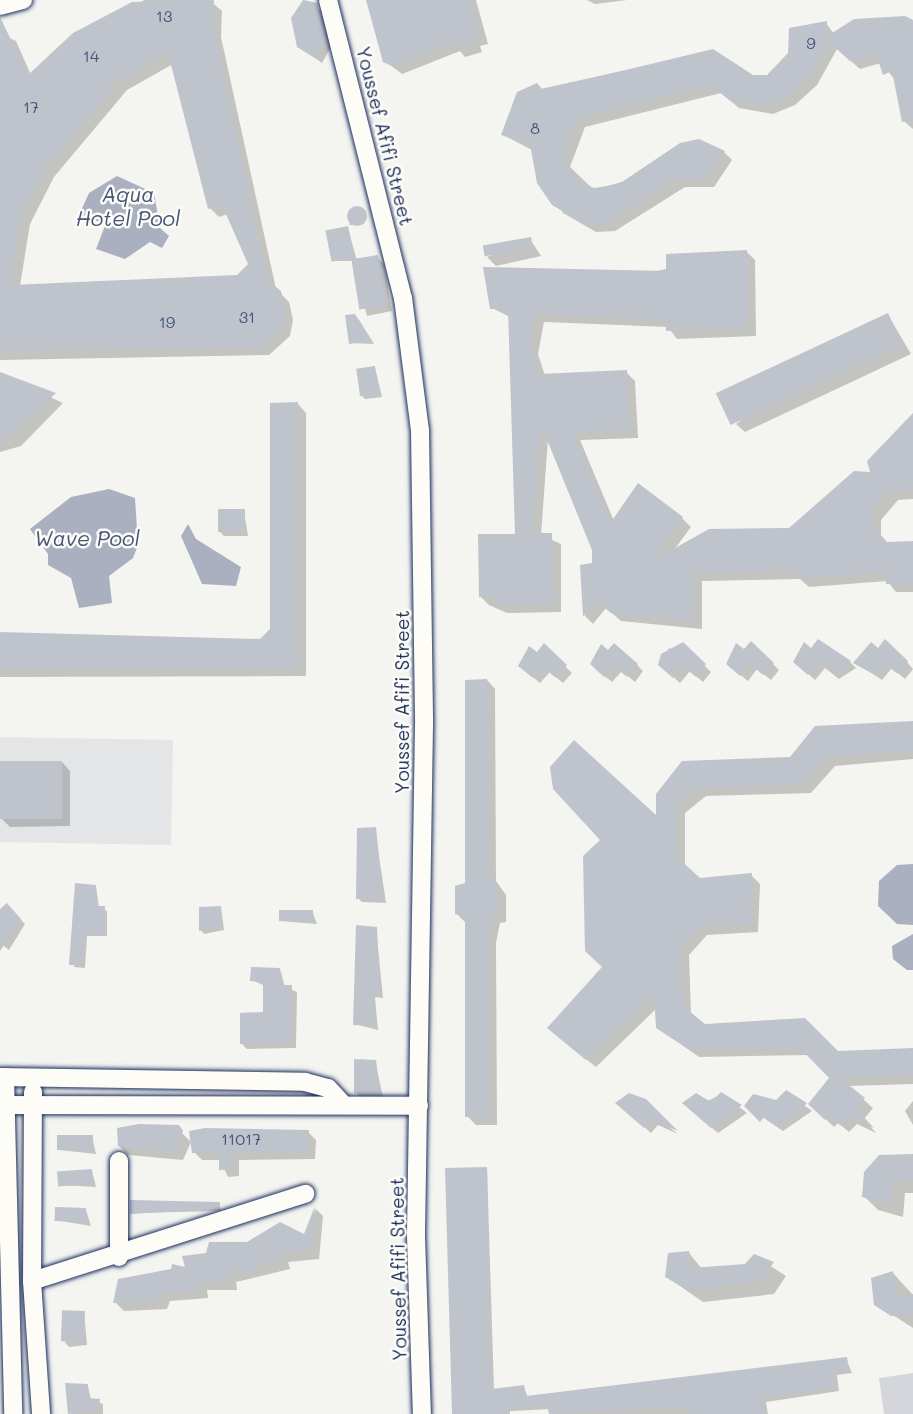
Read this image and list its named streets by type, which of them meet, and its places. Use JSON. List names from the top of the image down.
{
  "streets": {
    "street": ["Youssef Afifi Street"]
  },
  "water": ["Aqua Hotel Pool", "Wave Pool"],
  "house_numbers": [
    "13",
    "9",
    "14",
    "17",
    "8",
    "31",
    "19",
    "11017"
  ]
}
